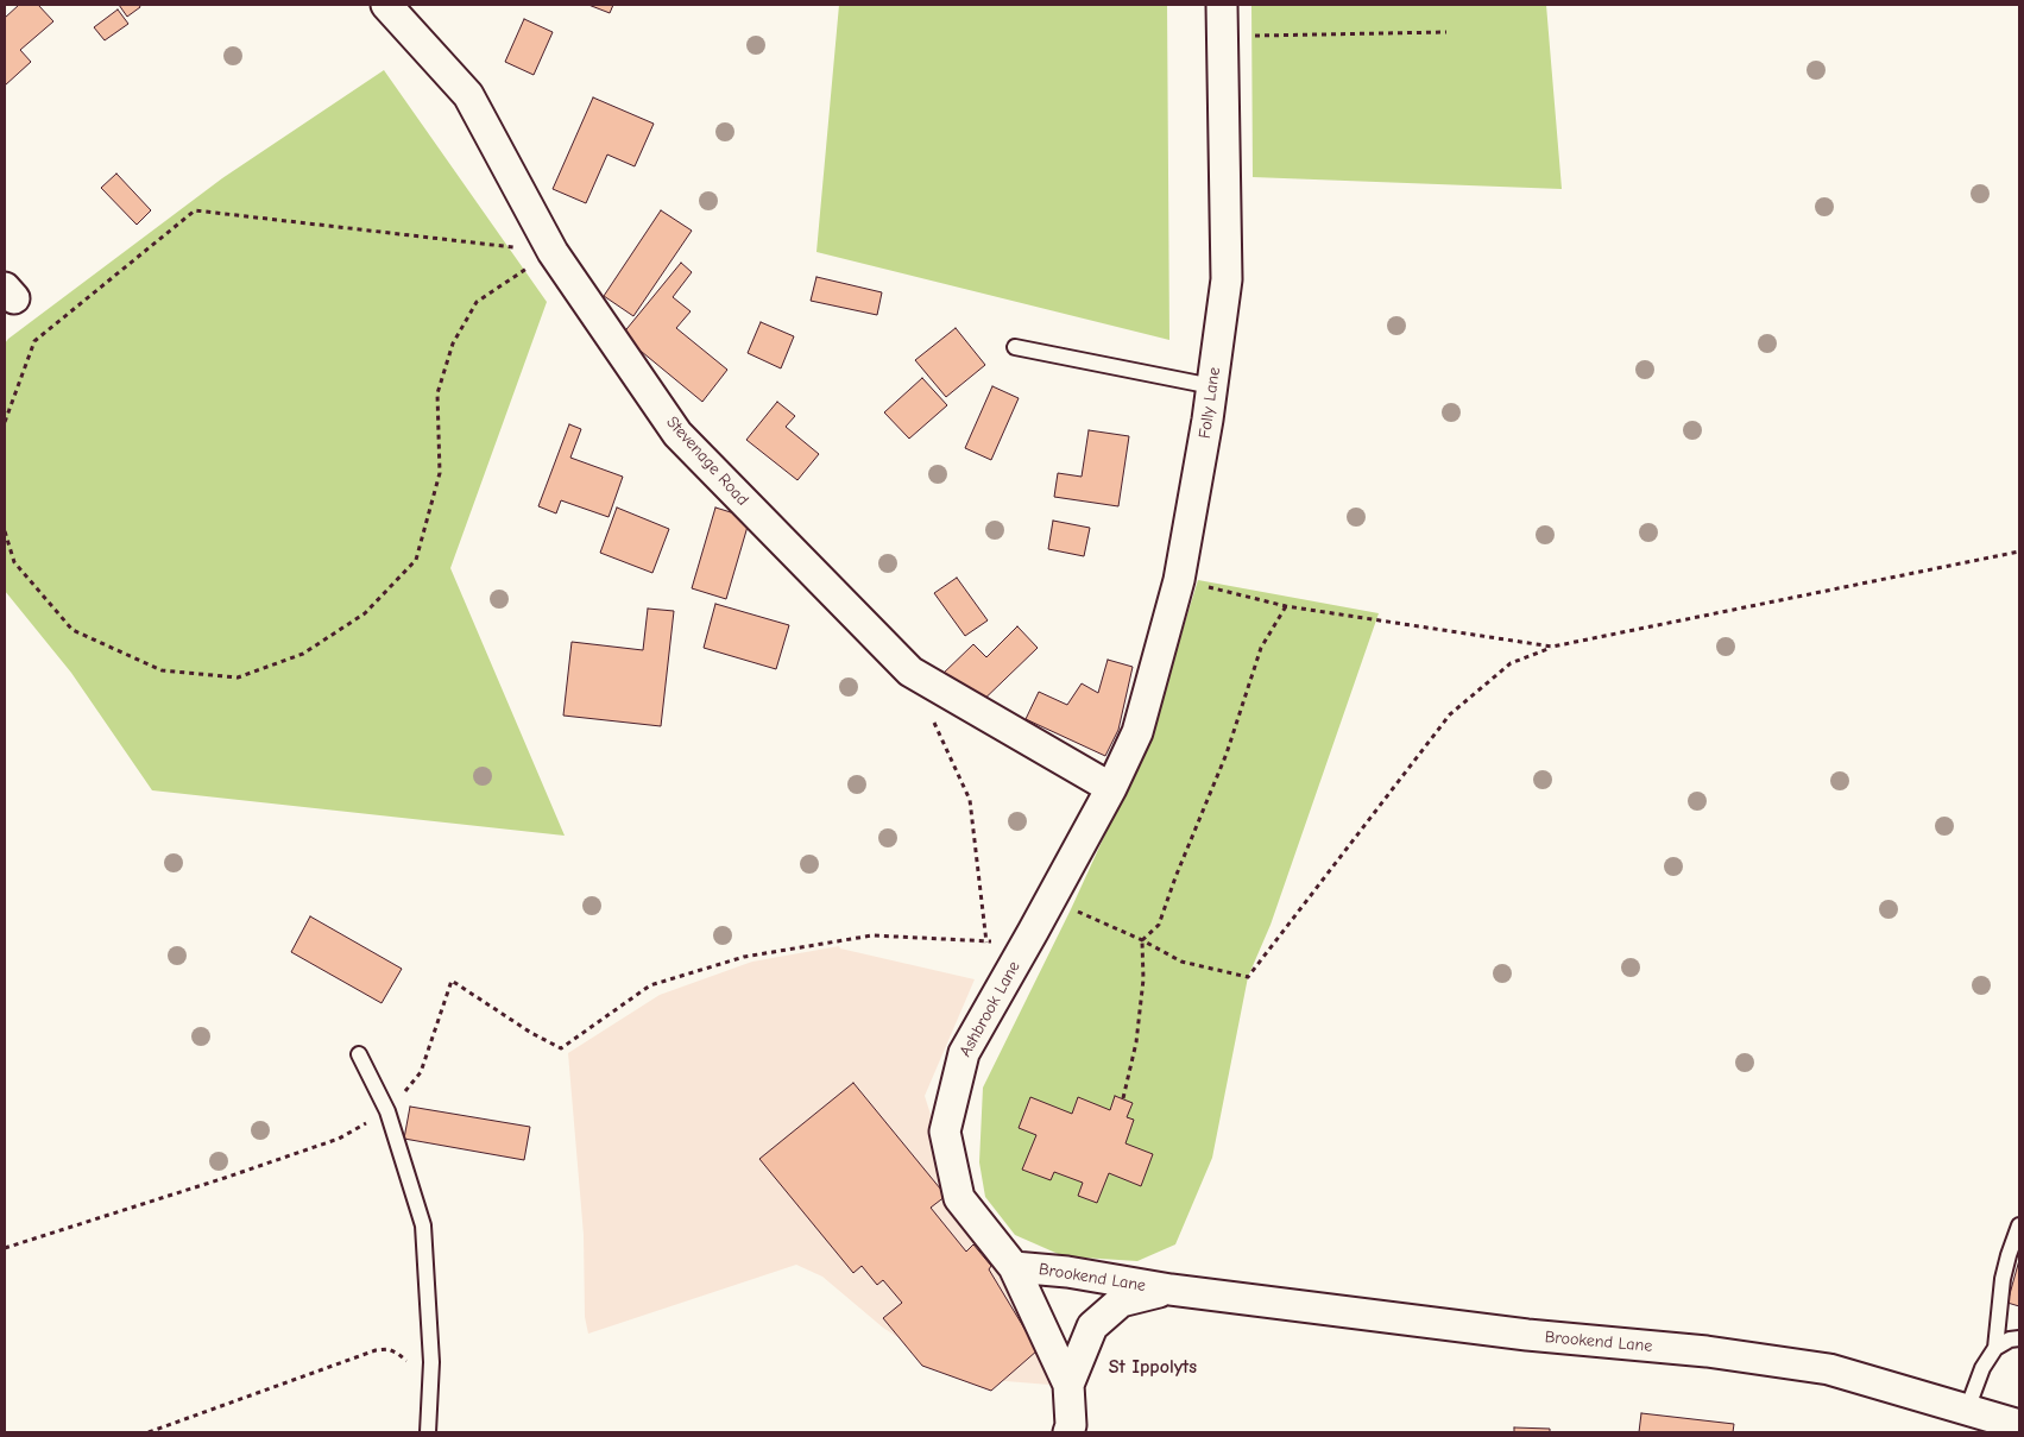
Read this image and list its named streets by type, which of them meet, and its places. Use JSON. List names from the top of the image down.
{
  "streets": {
    "street": [
      "Folly Lane",
      "Stevenage Road",
      "Ashbrook Lane",
      "Brookend Lane"
    ]
  },
  "crossings": [
    ["Folly Lane", "Stevenage Road"],
    ["Folly Lane", "Ashbrook Lane"],
    ["Stevenage Road", "Ashbrook Lane"],
    ["Ashbrook Lane", "Brookend Lane"]
  ],
  "districts": ["St Ippolyts"]
}
